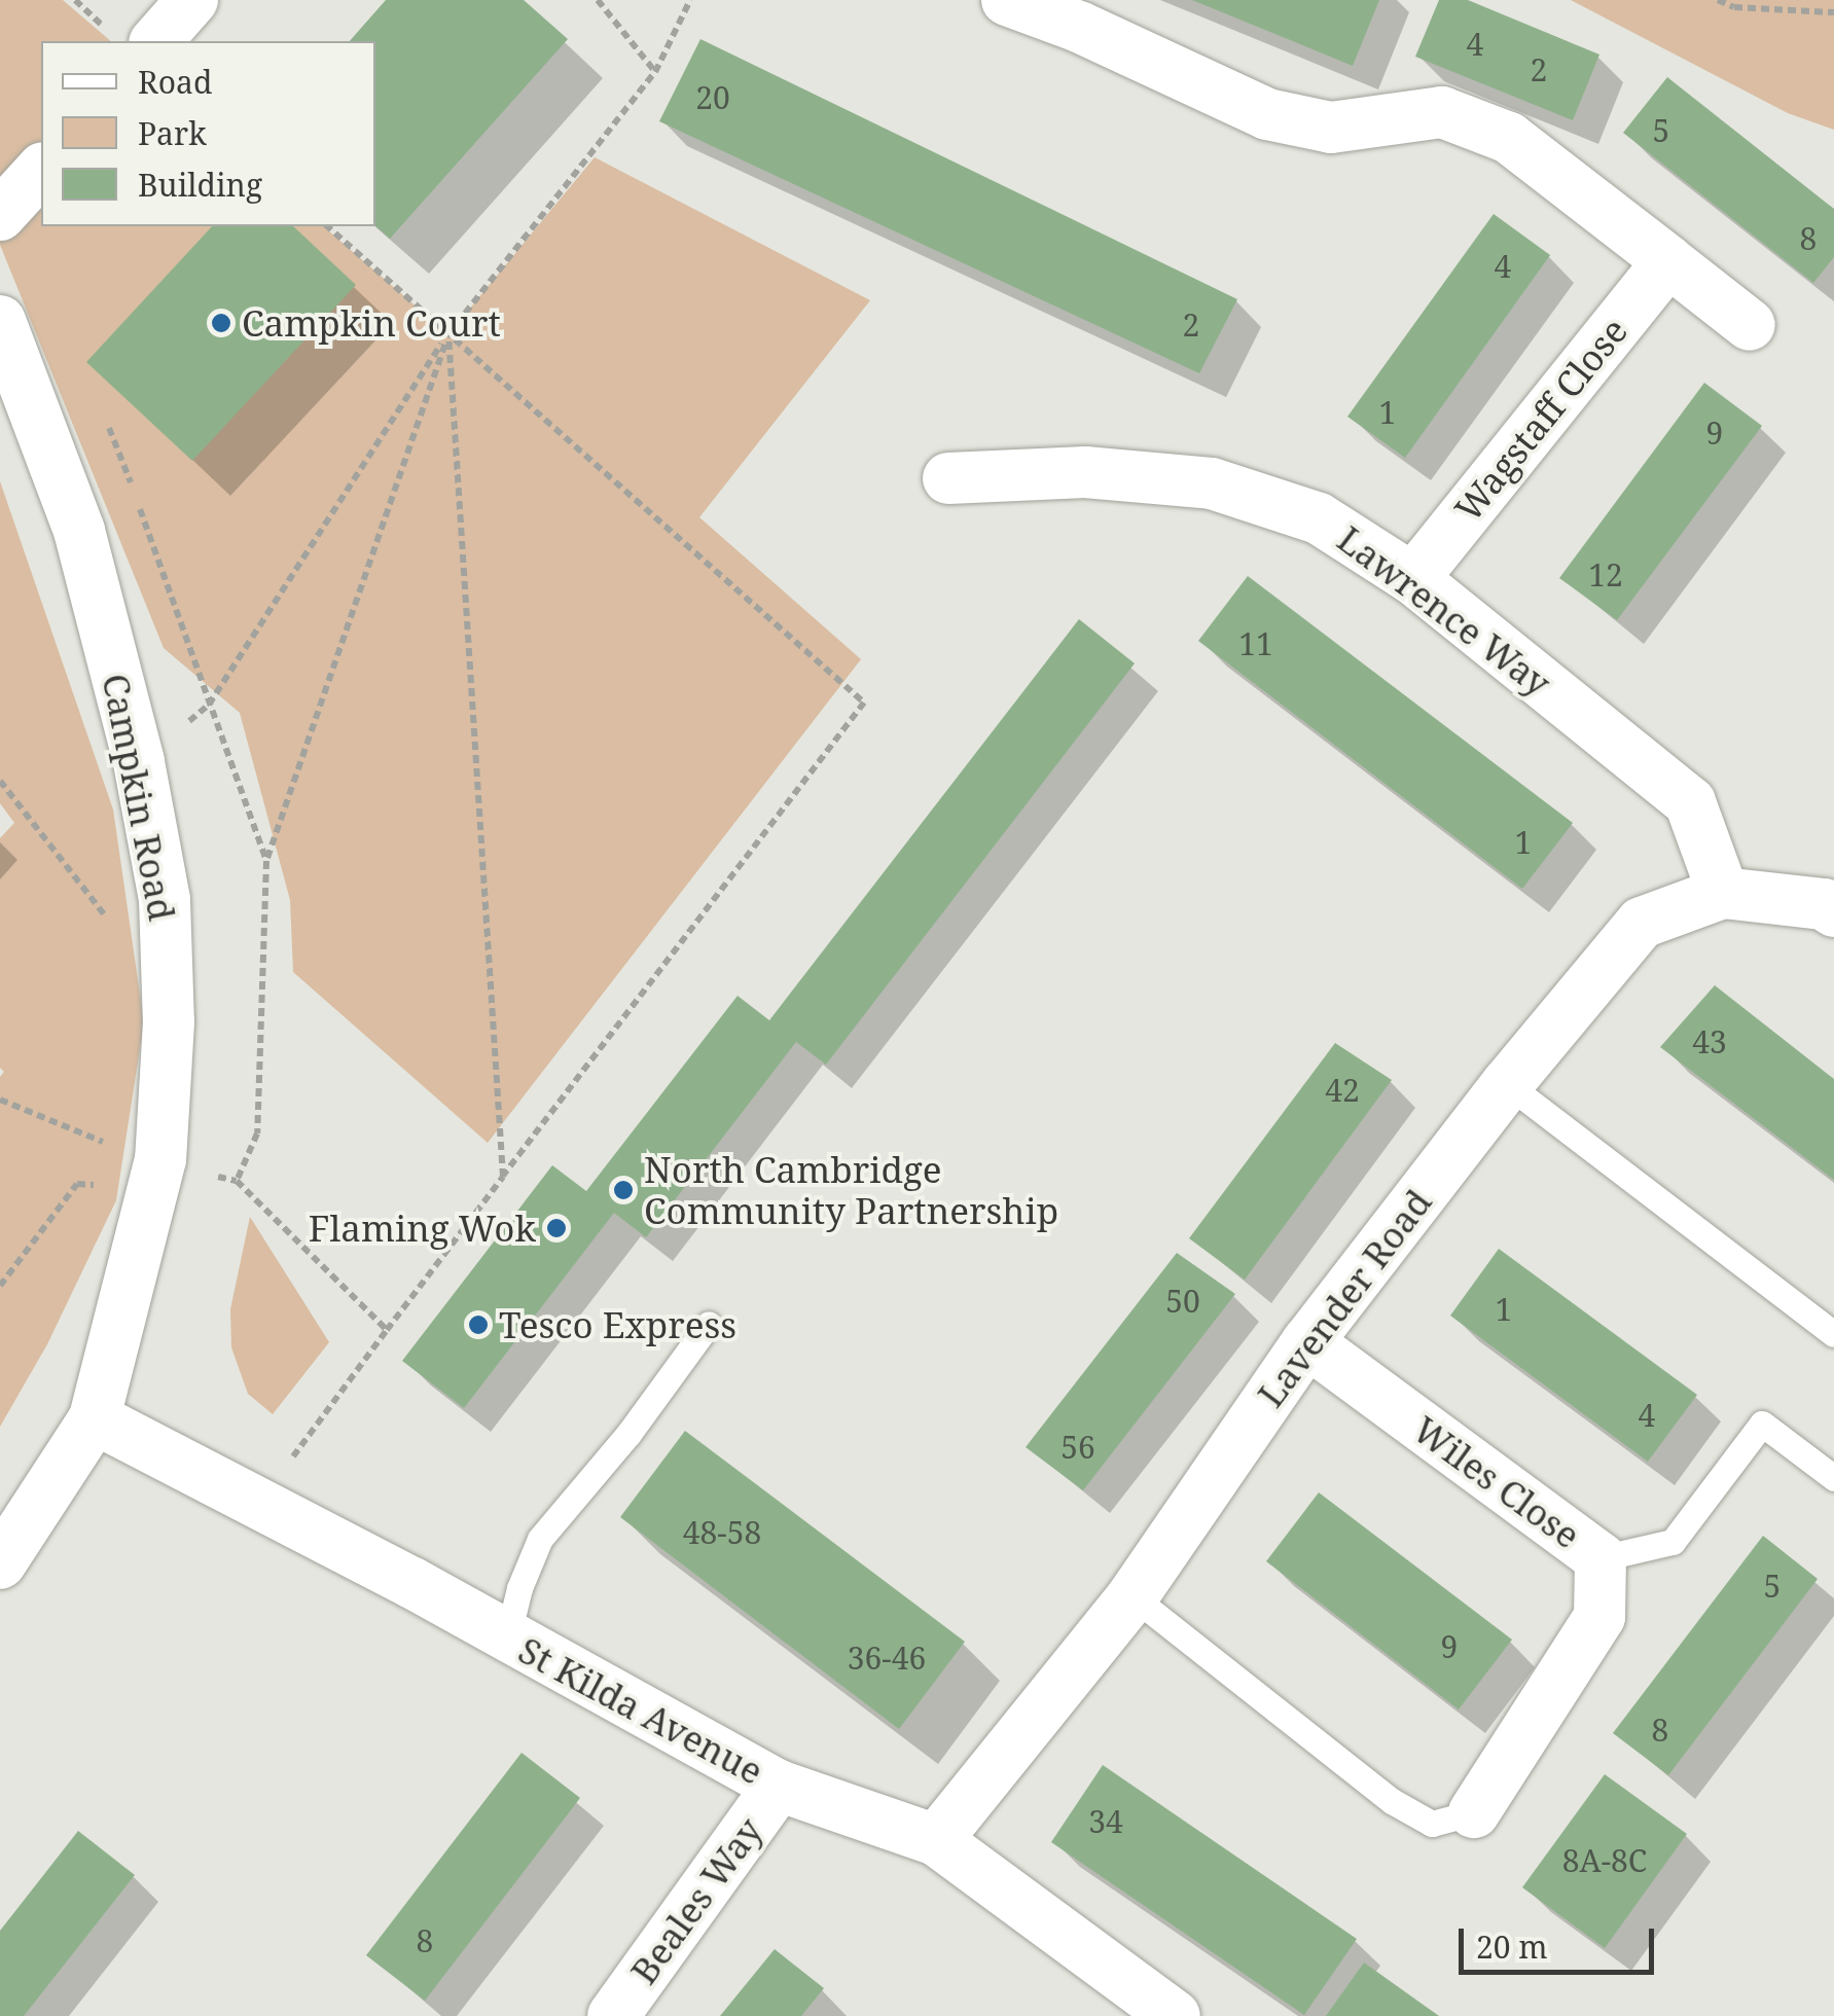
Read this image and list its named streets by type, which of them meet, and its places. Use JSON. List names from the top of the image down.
{
  "streets": {
    "street": [
      "Wagstaff Close",
      "Lawrence Way",
      "Campkin Road",
      "Lavender Road",
      "Wiles Close",
      "St Kilda Avenue",
      "Beales Way"
    ]
  },
  "crossings": [
    ["Wagstaff Close", "Lawrence Way"],
    ["Lawrence Way", "Lavender Road"],
    ["Campkin Road", "St Kilda Avenue"],
    ["Lavender Road", "Wiles Close"],
    ["Lavender Road", "St Kilda Avenue"],
    ["St Kilda Avenue", "Beales Way"]
  ],
  "places": [
    "Campkin Court",
    "North Cambridge Community Partnership",
    "Flaming Wok",
    "Tesco Express"
  ],
  "house_numbers": [
    "4",
    "2",
    "20",
    "5",
    "8",
    "4",
    "2",
    "1",
    "9",
    "12",
    "11",
    "1",
    "43",
    "42",
    "50",
    "1",
    "4",
    "56",
    "48-58",
    "5",
    "9",
    "36-46",
    "8",
    "34",
    "8A-8C",
    "8"
  ],
  "legend": ["Road", "Park", "Building"],
  "scale_bar": "20 m"
}
